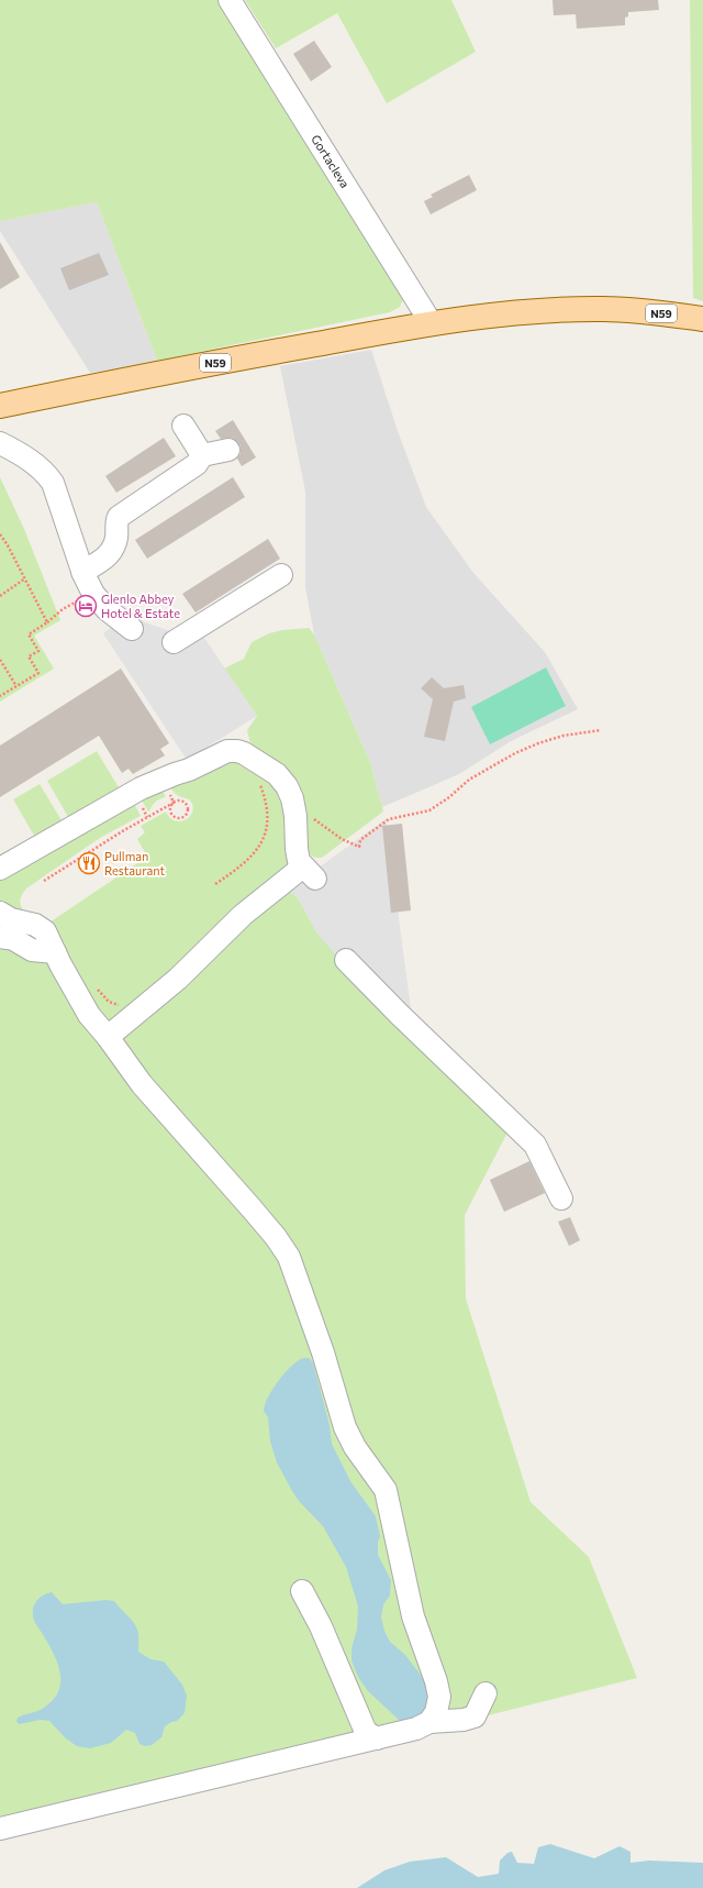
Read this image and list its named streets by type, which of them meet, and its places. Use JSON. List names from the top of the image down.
{
  "streets": {
    "main road": ["N59"],
    "street": ["Gortacleva"]
  },
  "crossings": [
    ["Gortacleva", "N59"]
  ],
  "places": {
    "hotel": ["Glenlo Abbey Hotel & Estate"],
    "restaurant": ["Pullman Restaurant"]
  }
}
